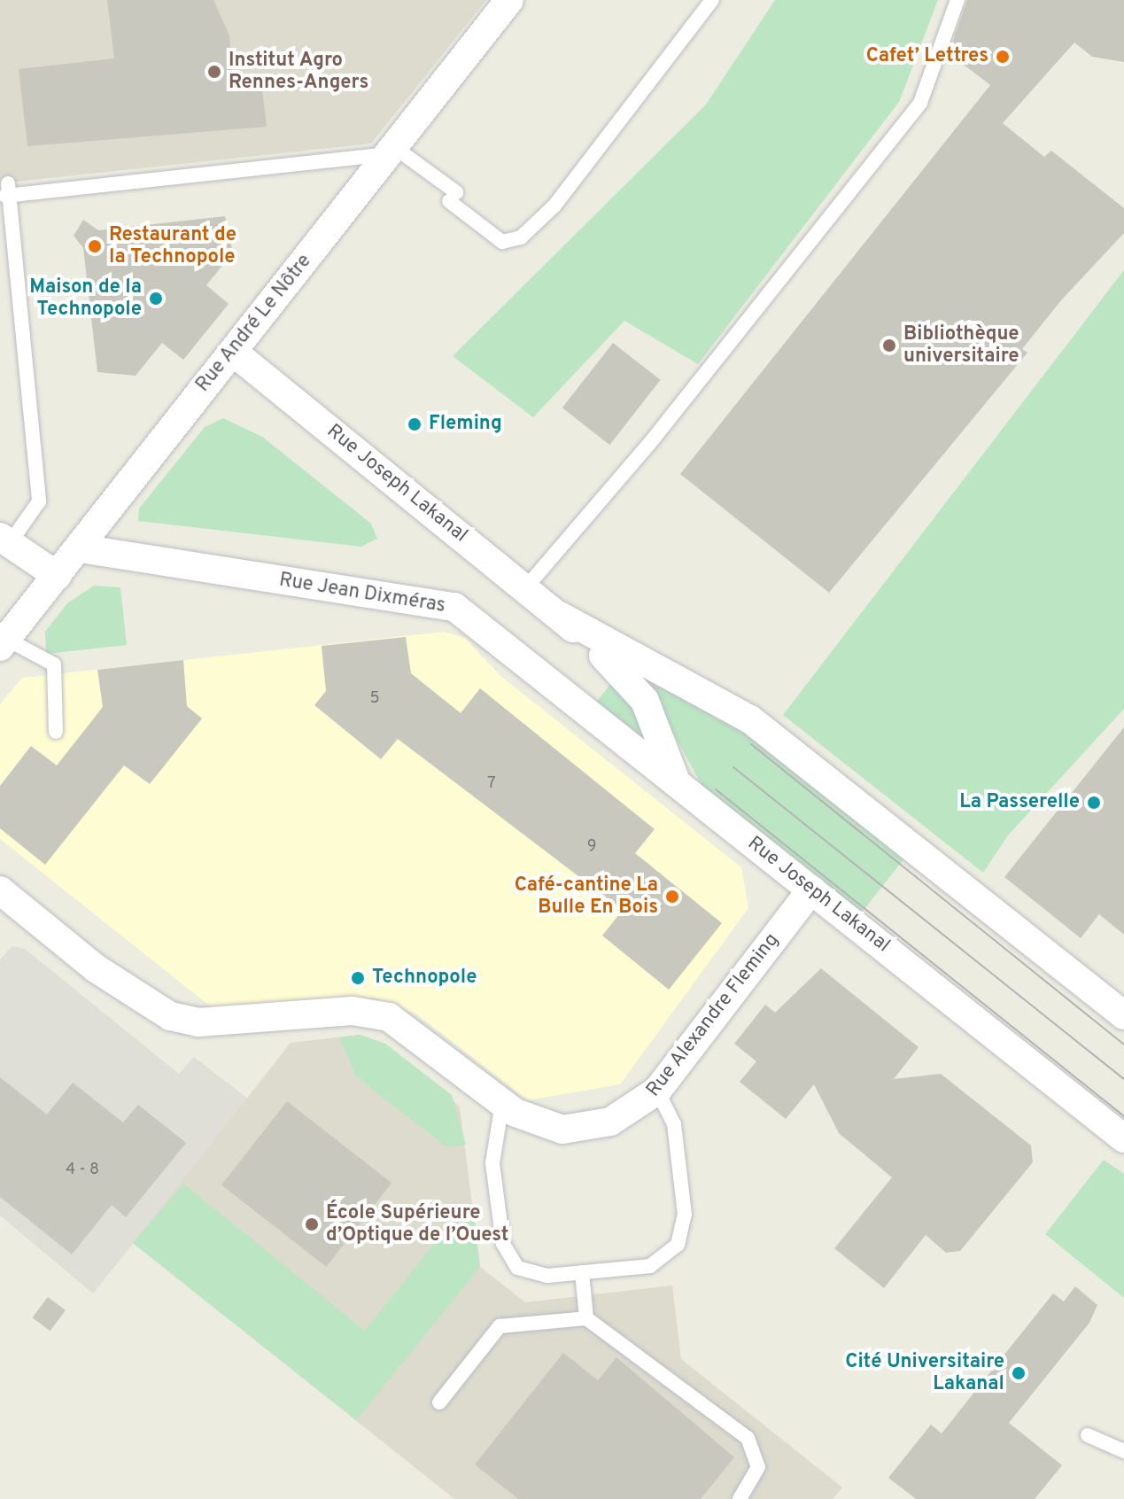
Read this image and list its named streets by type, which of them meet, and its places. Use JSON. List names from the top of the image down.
{
  "streets": {
    "street": [
      "Rue André Le Nôtre",
      "Rue Joseph Lakanal",
      "Rue Jean Dixméras",
      "Rue Alexandre Fleming"
    ]
  },
  "crossings": [
    ["Rue André Le Nôtre", "Rue Joseph Lakanal"],
    ["Rue André Le Nôtre", "Rue Jean Dixméras"],
    ["Rue Joseph Lakanal", "Rue Jean Dixméras"],
    ["Rue Joseph Lakanal", "Rue Alexandre Fleming"]
  ],
  "places": [
    "Cafet’ Lettres",
    "Institut Agro Rennes-Angers",
    "Restaurant de la Technopole",
    "Maison de la Technopole",
    "Bibliothèque universitaire",
    "Fleming",
    "La Passerelle",
    "Café-cantine La Bulle En Bois",
    "Technopole",
    "École Supérieure d’Optique de l’Ouest",
    "Cité Universitaire Lakanal"
  ],
  "house_numbers": [
    "5",
    "7",
    "9",
    "4 - 8"
  ]
}
